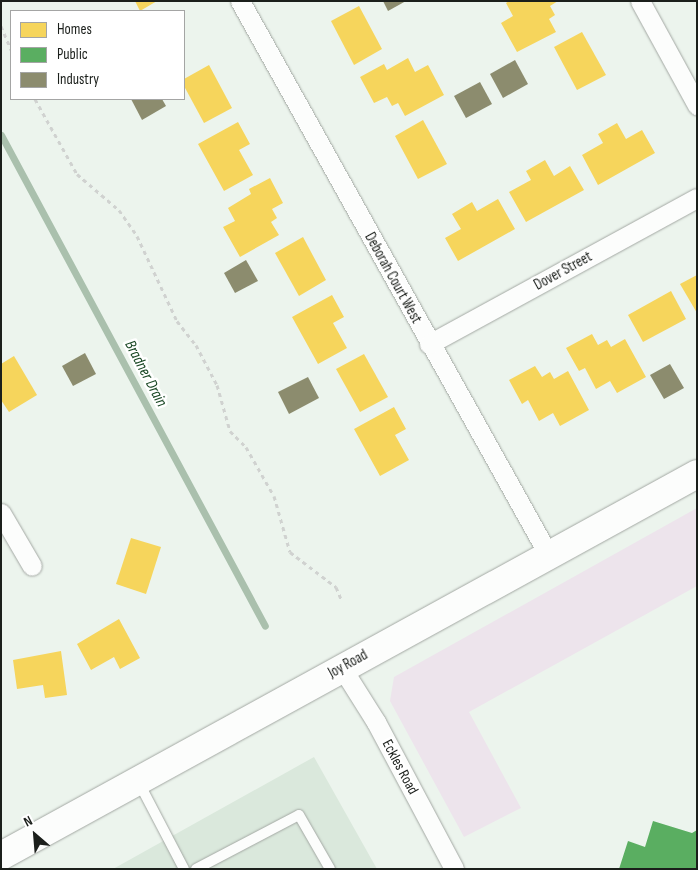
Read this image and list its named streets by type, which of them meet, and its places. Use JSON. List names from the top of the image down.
{
  "streets": {
    "street": [
      "Dover Street",
      "Deborah Court West",
      "Joy Road",
      "Eckles Road"
    ]
  },
  "crossings": [
    ["Dover Street", "Deborah Court West"],
    ["Deborah Court West", "Joy Road"],
    ["Joy Road", "Eckles Road"]
  ],
  "water": ["Bradner Drain"],
  "legend": ["Homes", "Public", "Industry"],
  "north": "top left"
}
